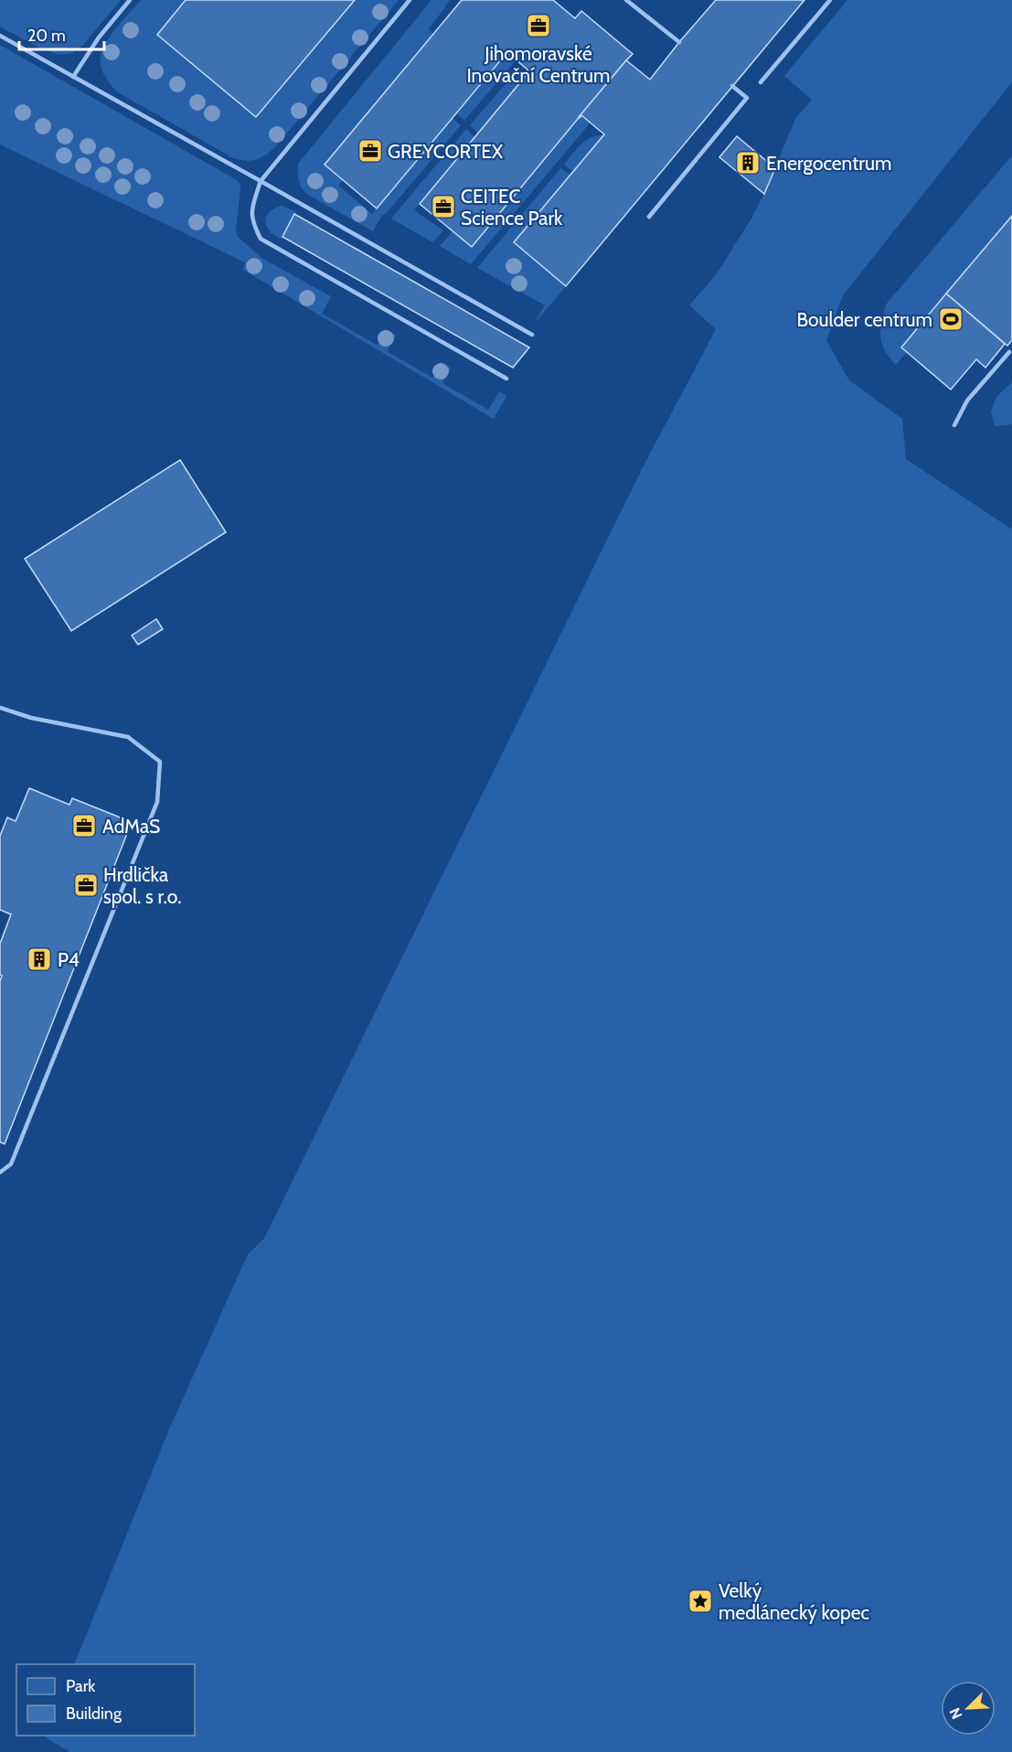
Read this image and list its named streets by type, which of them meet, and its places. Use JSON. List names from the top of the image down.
{
  "places": {
    "office": [
      "Jihomoravské Inovační Centrum",
      "GREYCORTEX",
      "CEITEC Science Park",
      "AdMaS",
      "Hrdlička spol. s r.o."
    ],
    "building": ["Energocentrum", "P4"],
    "sports": ["Boulder centrum"],
    "place": ["Velký medlánecký kopec"]
  },
  "legend": ["Park", "Building"],
  "scale_bar": "20 m",
  "north": "bottom left"
}
